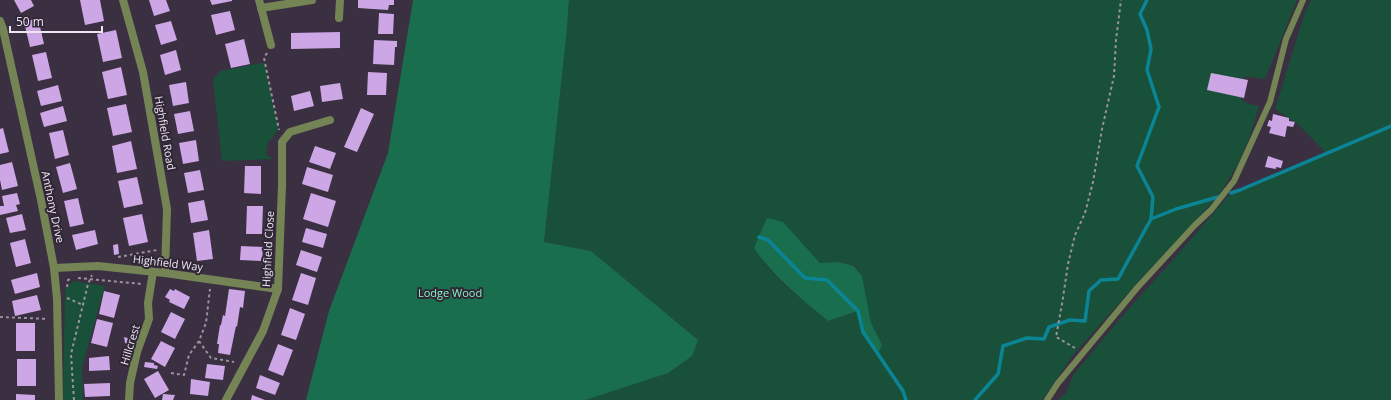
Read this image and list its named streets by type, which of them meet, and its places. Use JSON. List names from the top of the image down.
{
  "streets": {
    "street": [
      "Highfield Road",
      "Anthony Drive",
      "Highfield Close",
      "Highfield Way",
      "Hillcrest"
    ]
  },
  "crossings": [
    ["Highfield Road", "Highfield Way"],
    ["Anthony Drive", "Highfield Way"],
    ["Highfield Close", "Highfield Way"],
    ["Highfield Way", "Hillcrest"]
  ],
  "parks": ["Lodge Wood"],
  "scale_bar": "50 m"
}
